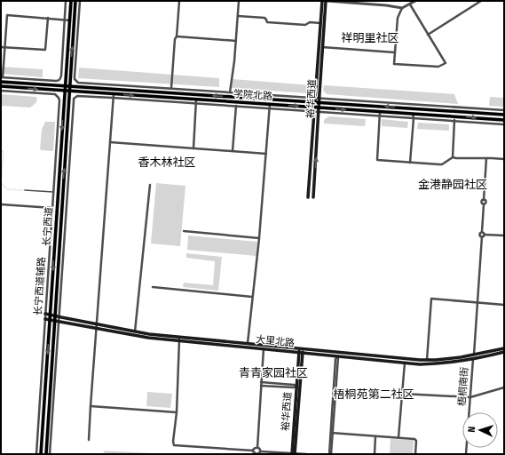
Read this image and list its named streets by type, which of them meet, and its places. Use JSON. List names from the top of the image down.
{
  "streets": {
    "main road": [
      "学院北路",
      "裕华西道",
      "长宁西道",
      "大里北路"
    ],
    "street": ["长宁西道辅路", "梧桐南街"]
  },
  "crossings": [
    ["学院北路", "裕华西道"],
    ["学院北路", "长宁西道"],
    ["裕华西道", "大里北路"],
    ["长宁西道", "大里北路"],
    ["长宁西道辅路", "大里北路"],
    ["大里北路", "梧桐南街"]
  ],
  "districts": [
    "祥明里社区",
    "香木林社区",
    "金港静园社区",
    "青青家园社区",
    "梧桐苑第二社区"
  ],
  "north": "left"
}
